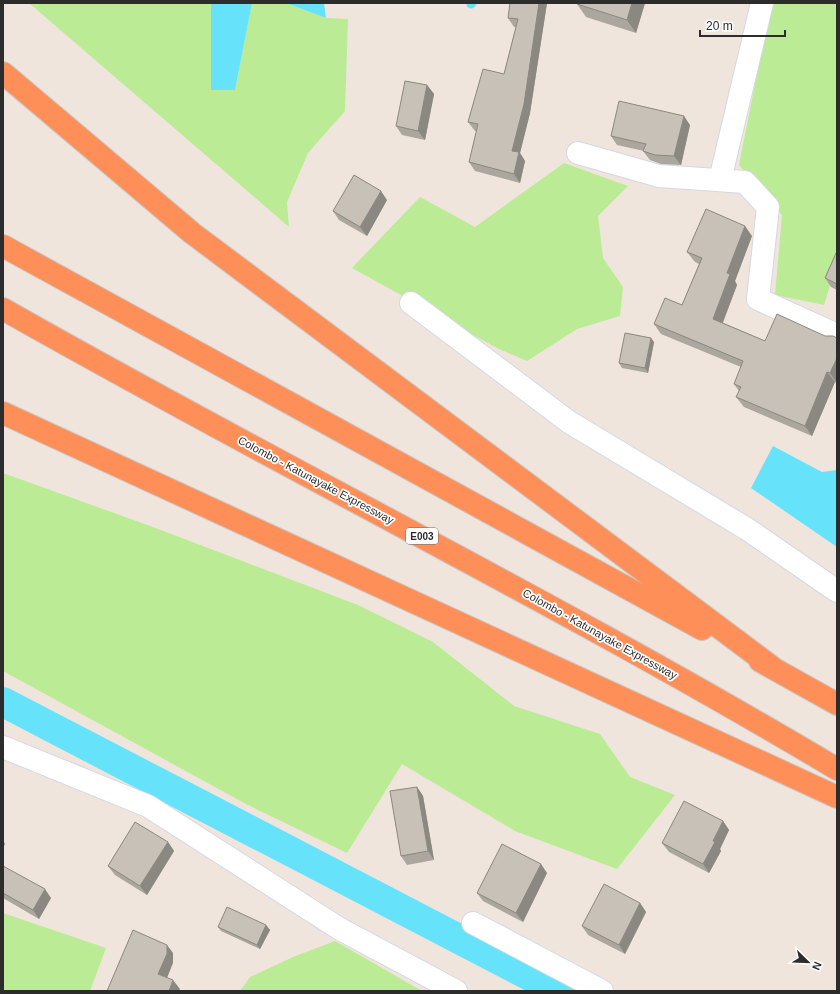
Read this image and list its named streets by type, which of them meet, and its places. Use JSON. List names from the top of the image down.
{
  "streets": {
    "highway": ["Colombo - Katunayake Expressway", "E003"]
  },
  "scale_bar": "20 m",
  "north": "bottom right"
}
